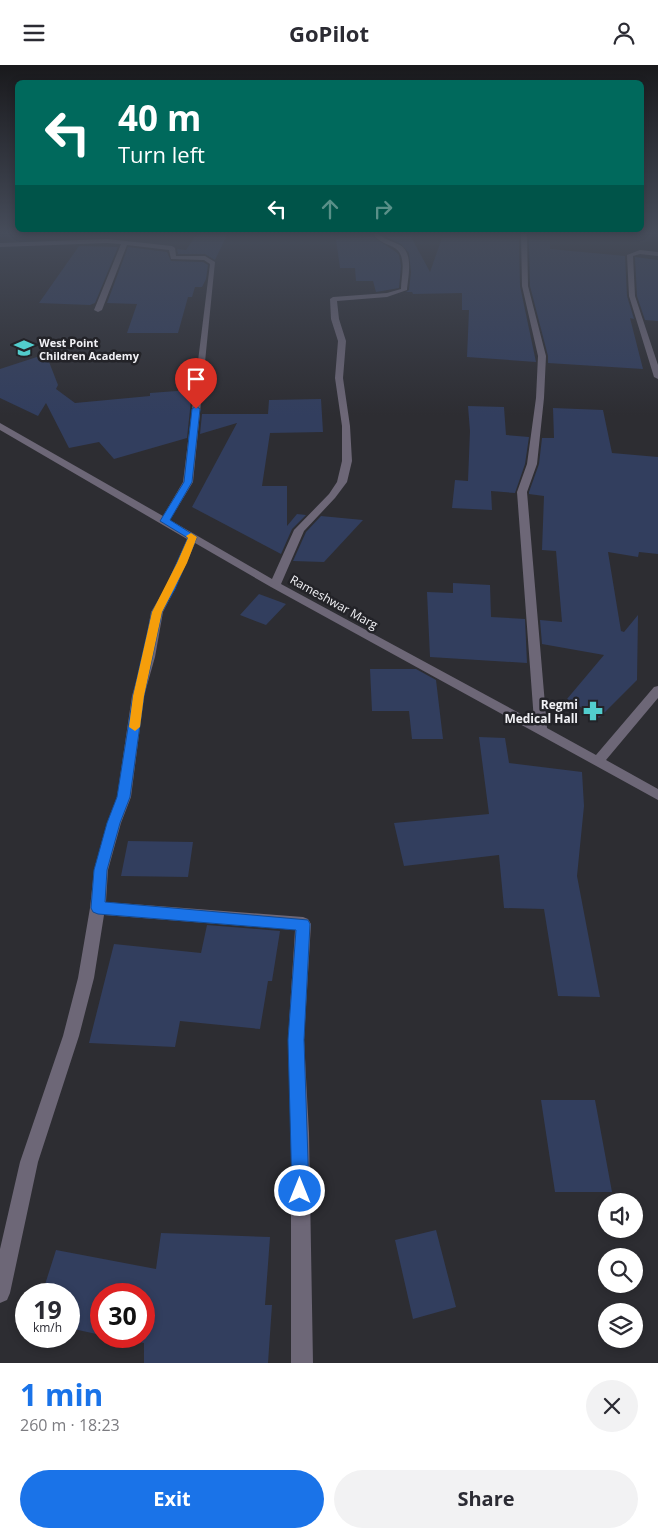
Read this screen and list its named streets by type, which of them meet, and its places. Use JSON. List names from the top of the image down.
{
  "streets": {
    "street": ["Rameshwar Marg"]
  },
  "places": {
    "school or university": ["West Point Children Academy"],
    "pharmacy": ["Regmi Medical Hall"]
  },
  "page": {
    "header": "GoPilot",
    "turn": ["40 m", "Turn left"],
    "speed": "19 km/h",
    "limit": "30",
    "heading": ["1 min", "260 m · 18:23"],
    "buttons": ["Exit", "Share"]
  }
}
